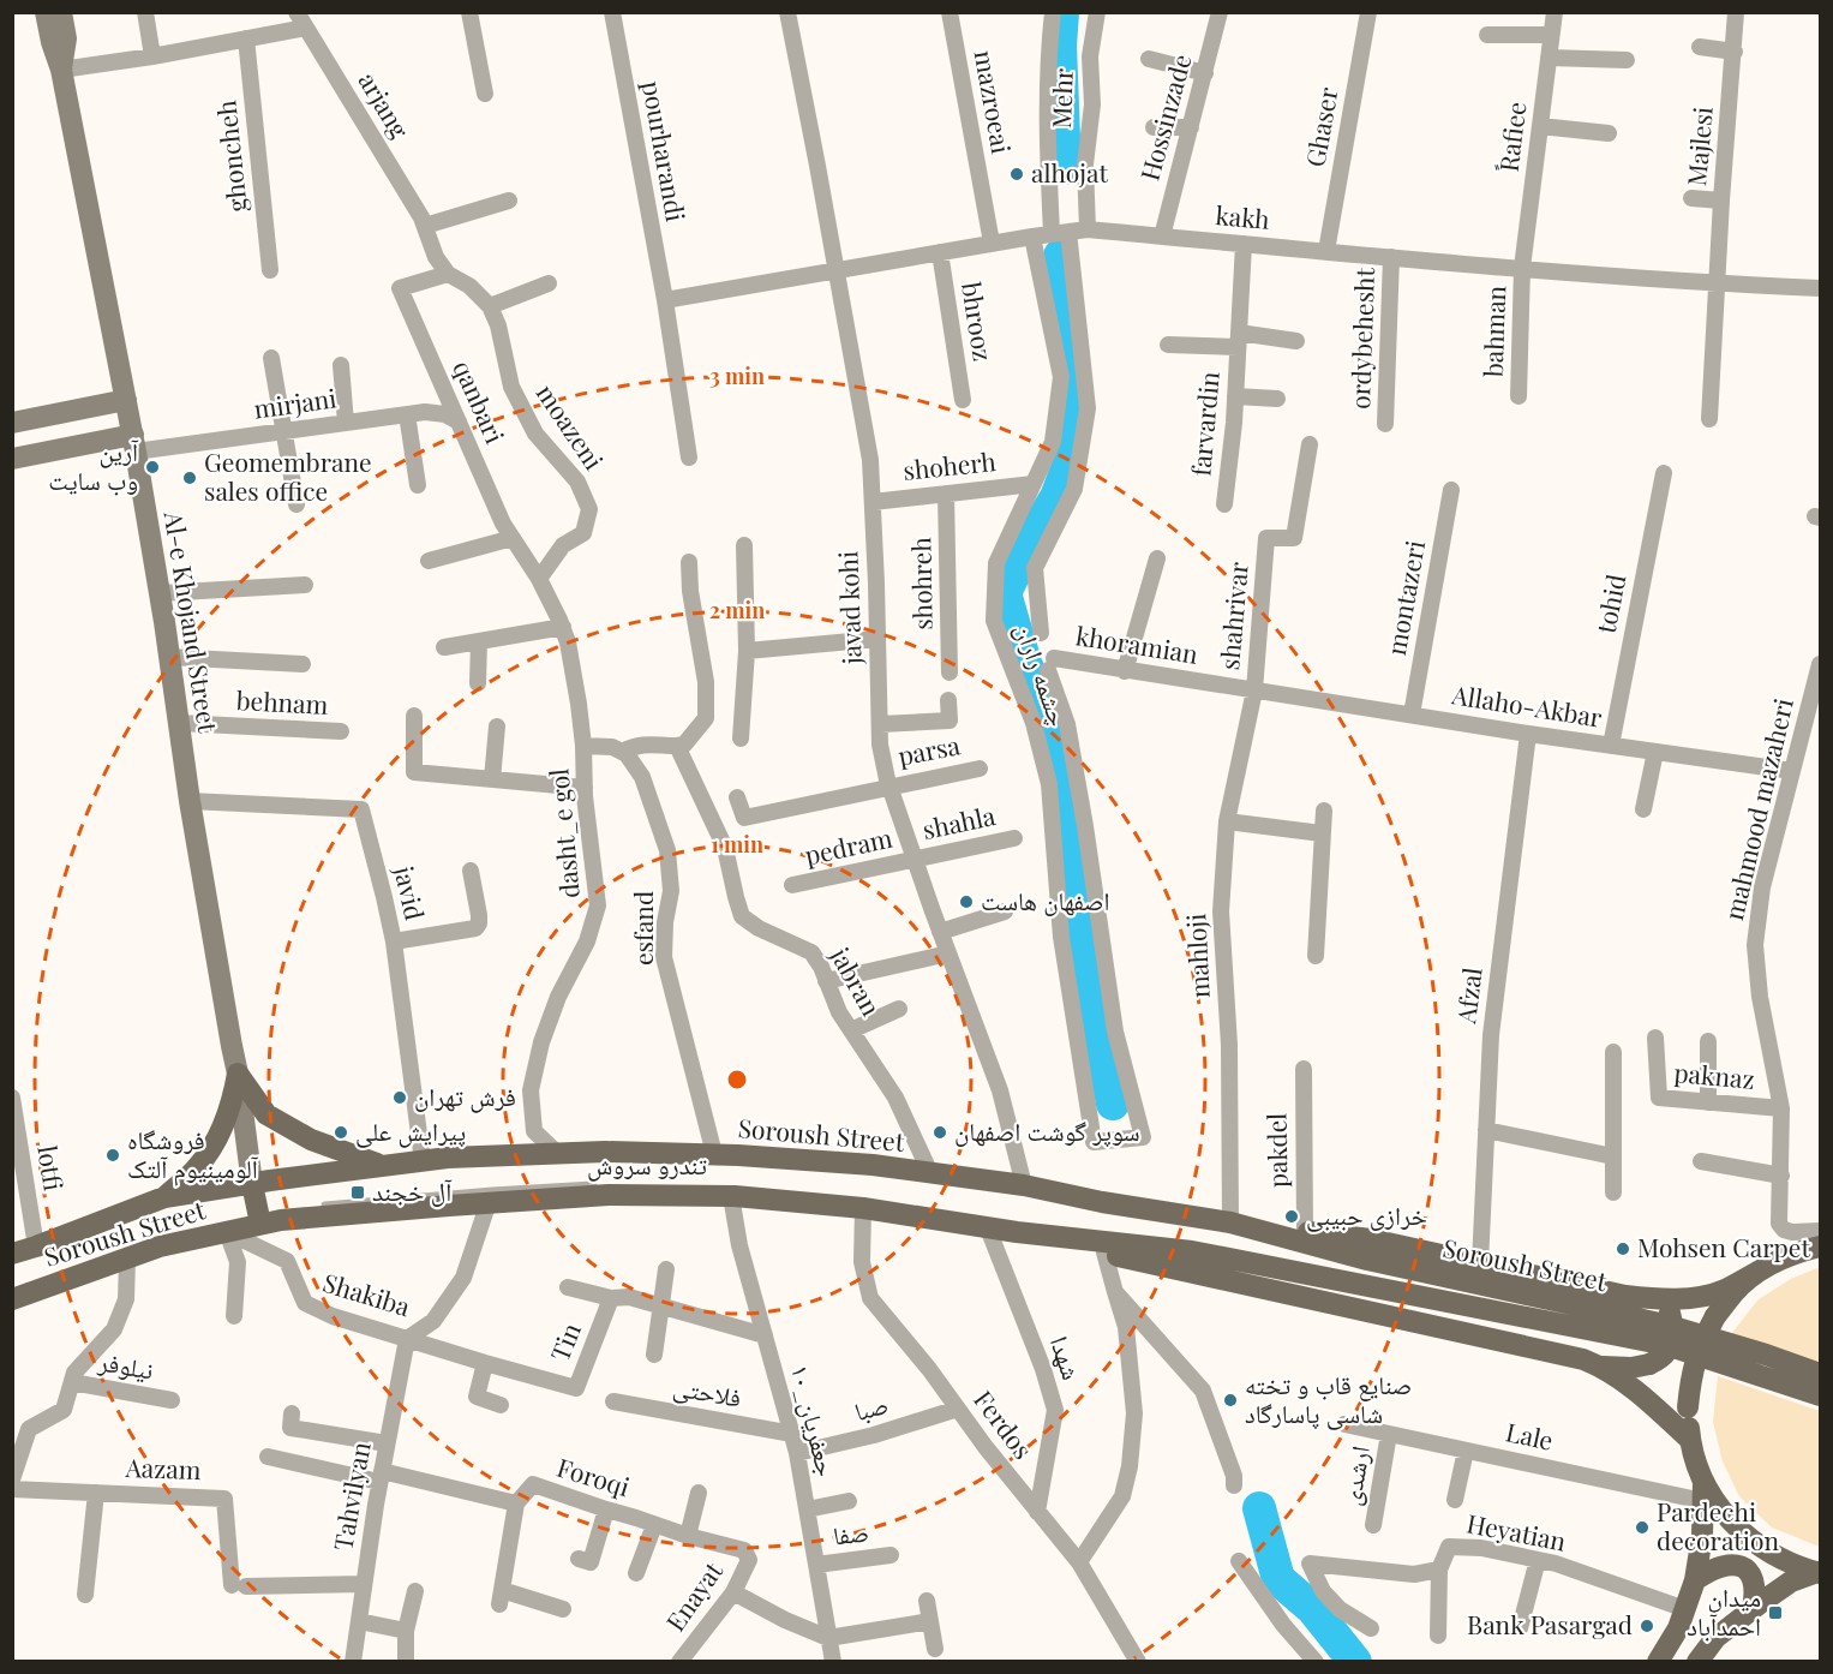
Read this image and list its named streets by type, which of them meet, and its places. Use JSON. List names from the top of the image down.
{
  "streets": {
    "main road": ["Soroush Street"],
    "street": [
      "Mehr",
      "mazroeai",
      "arjang",
      "Hossinzade",
      "Ghaser",
      "ًRafiee",
      "Majlesi",
      "pourharandi",
      "ghoncheh",
      "kakh",
      "bhrooz",
      "bahman",
      "ordybehesht",
      "qanbari",
      "mirjani",
      "farvardin",
      "moazeni",
      "shoherh",
      "shohreh",
      "montazeri",
      "tohid",
      "javad kohi",
      "shahrivar",
      "Al-e Khojand Street",
      "khoramian",
      "چشمه راران",
      "behnam",
      "Allaho-Akbar",
      "parsa",
      "mahmood mazaheri",
      "shahla",
      "dasht_e gol",
      "pedram",
      "javid",
      "esfand",
      "mahloji",
      "jabran",
      "Afzal",
      "paknaz",
      "pakdel",
      "lotfi",
      "Shakiba",
      "Tin",
      "شهدا",
      "نیلوفر",
      "فلاحتی",
      "صبا",
      "۱۰_جعفریان",
      "Ferdos",
      "Lale",
      "Aazam",
      "ارشدی",
      "Foroqi",
      "Tahvilyan",
      "Heyatian",
      "صفا",
      "Enayat"
    ],
    "lane": ["تندرو سروش"]
  },
  "crossings": [
    ["Mehr", "kakh"],
    ["mazroeai", "kakh"],
    ["arjang", "moazeni"],
    ["Hossinzade", "kakh"],
    ["Ghaser", "kakh"],
    ["ًRafiee", "kakh"],
    ["ًRafiee", "bahman"],
    ["Majlesi", "kakh"],
    ["pourharandi", "kakh"],
    ["kakh", "bhrooz"],
    ["kakh", "bahman"],
    ["kakh", "ordybehesht"],
    ["kakh", "farvardin"],
    ["kakh", "javad kohi"],
    ["kakh", "چشمه راران"],
    ["qanbari", "mirjani"],
    ["qanbari", "moazeni"],
    ["qanbari", "dasht_e gol"],
    ["mirjani", "Al-e Khojand Street"],
    ["moazeni", "dasht_e gol"],
    ["shoherh", "shohreh"],
    ["shoherh", "javad kohi"],
    ["shoherh", "چشمه راران"],
    ["montazeri", "Allaho-Akbar"],
    ["tohid", "Allaho-Akbar"],
    ["javad kohi", "parsa"],
    ["javad kohi", "shahla"],
    ["javad kohi", "pedram"],
    ["javad kohi", "Soroush Street"],
    ["shahrivar", "khoramian"],
    ["shahrivar", "Allaho-Akbar"],
    ["shahrivar", "mahloji"],
    ["Al-e Khojand Street", "behnam"],
    ["Al-e Khojand Street", "javid"],
    ["Al-e Khojand Street", "Soroush Street"],
    ["khoramian", "چشمه راران"],
    ["khoramian", "Allaho-Akbar"],
    ["khoramian", "mahloji"],
    ["Allaho-Akbar", "mahmood mazaheri"],
    ["Allaho-Akbar", "mahloji"],
    ["Allaho-Akbar", "Afzal"],
    ["mahmood mazaheri", "paknaz"],
    ["shahla", "pedram"],
    ["dasht_e gol", "Soroush Street"],
    ["javid", "Soroush Street"],
    ["esfand", "Soroush Street"],
    ["mahloji", "Soroush Street"],
    ["jabran", "Soroush Street"],
    ["Soroush Street", "lotfi"],
    ["Soroush Street", "Shakiba"],
    ["Soroush Street", "شهدا"],
    ["Soroush Street", "۱۰_جعفریان"],
    ["Soroush Street", "Ferdos"],
    ["Shakiba", "Tin"],
    ["Shakiba", "Tahvilyan"],
    ["Tin", "Tahvilyan"],
    ["شهدا", "Ferdos"],
    ["فلاحتی", "۱۰_جعفریان"],
    ["صبا", "۱۰_جعفریان"],
    ["صبا", "Ferdos"],
    ["۱۰_جعفریان", "صفا"],
    ["Lale", "ارشدی"],
    ["Aazam", "Tahvilyan"],
    ["Foroqi", "Enayat"]
  ],
  "places": {
    "other": [
      "alhojat",
      "آرین وب سایت",
      "Geomembrane sales office",
      "اصفهان هاست",
      "فرش تهران",
      "پیرایش علی",
      "سوپر گوشت اصفهان",
      "فروشگاه آلومینیوم آلتک",
      "خرازی حبیبی",
      "Mohsen Carpet",
      "صنایع قاب و تخته شاسی پاسارگاد",
      "Pardechi decoration",
      "Bank Pasargad"
    ],
    "transit": ["آل خجند", "میدان احمدآباد"]
  },
  "rings": ["3 min", "2 min", "1 min"]
}
